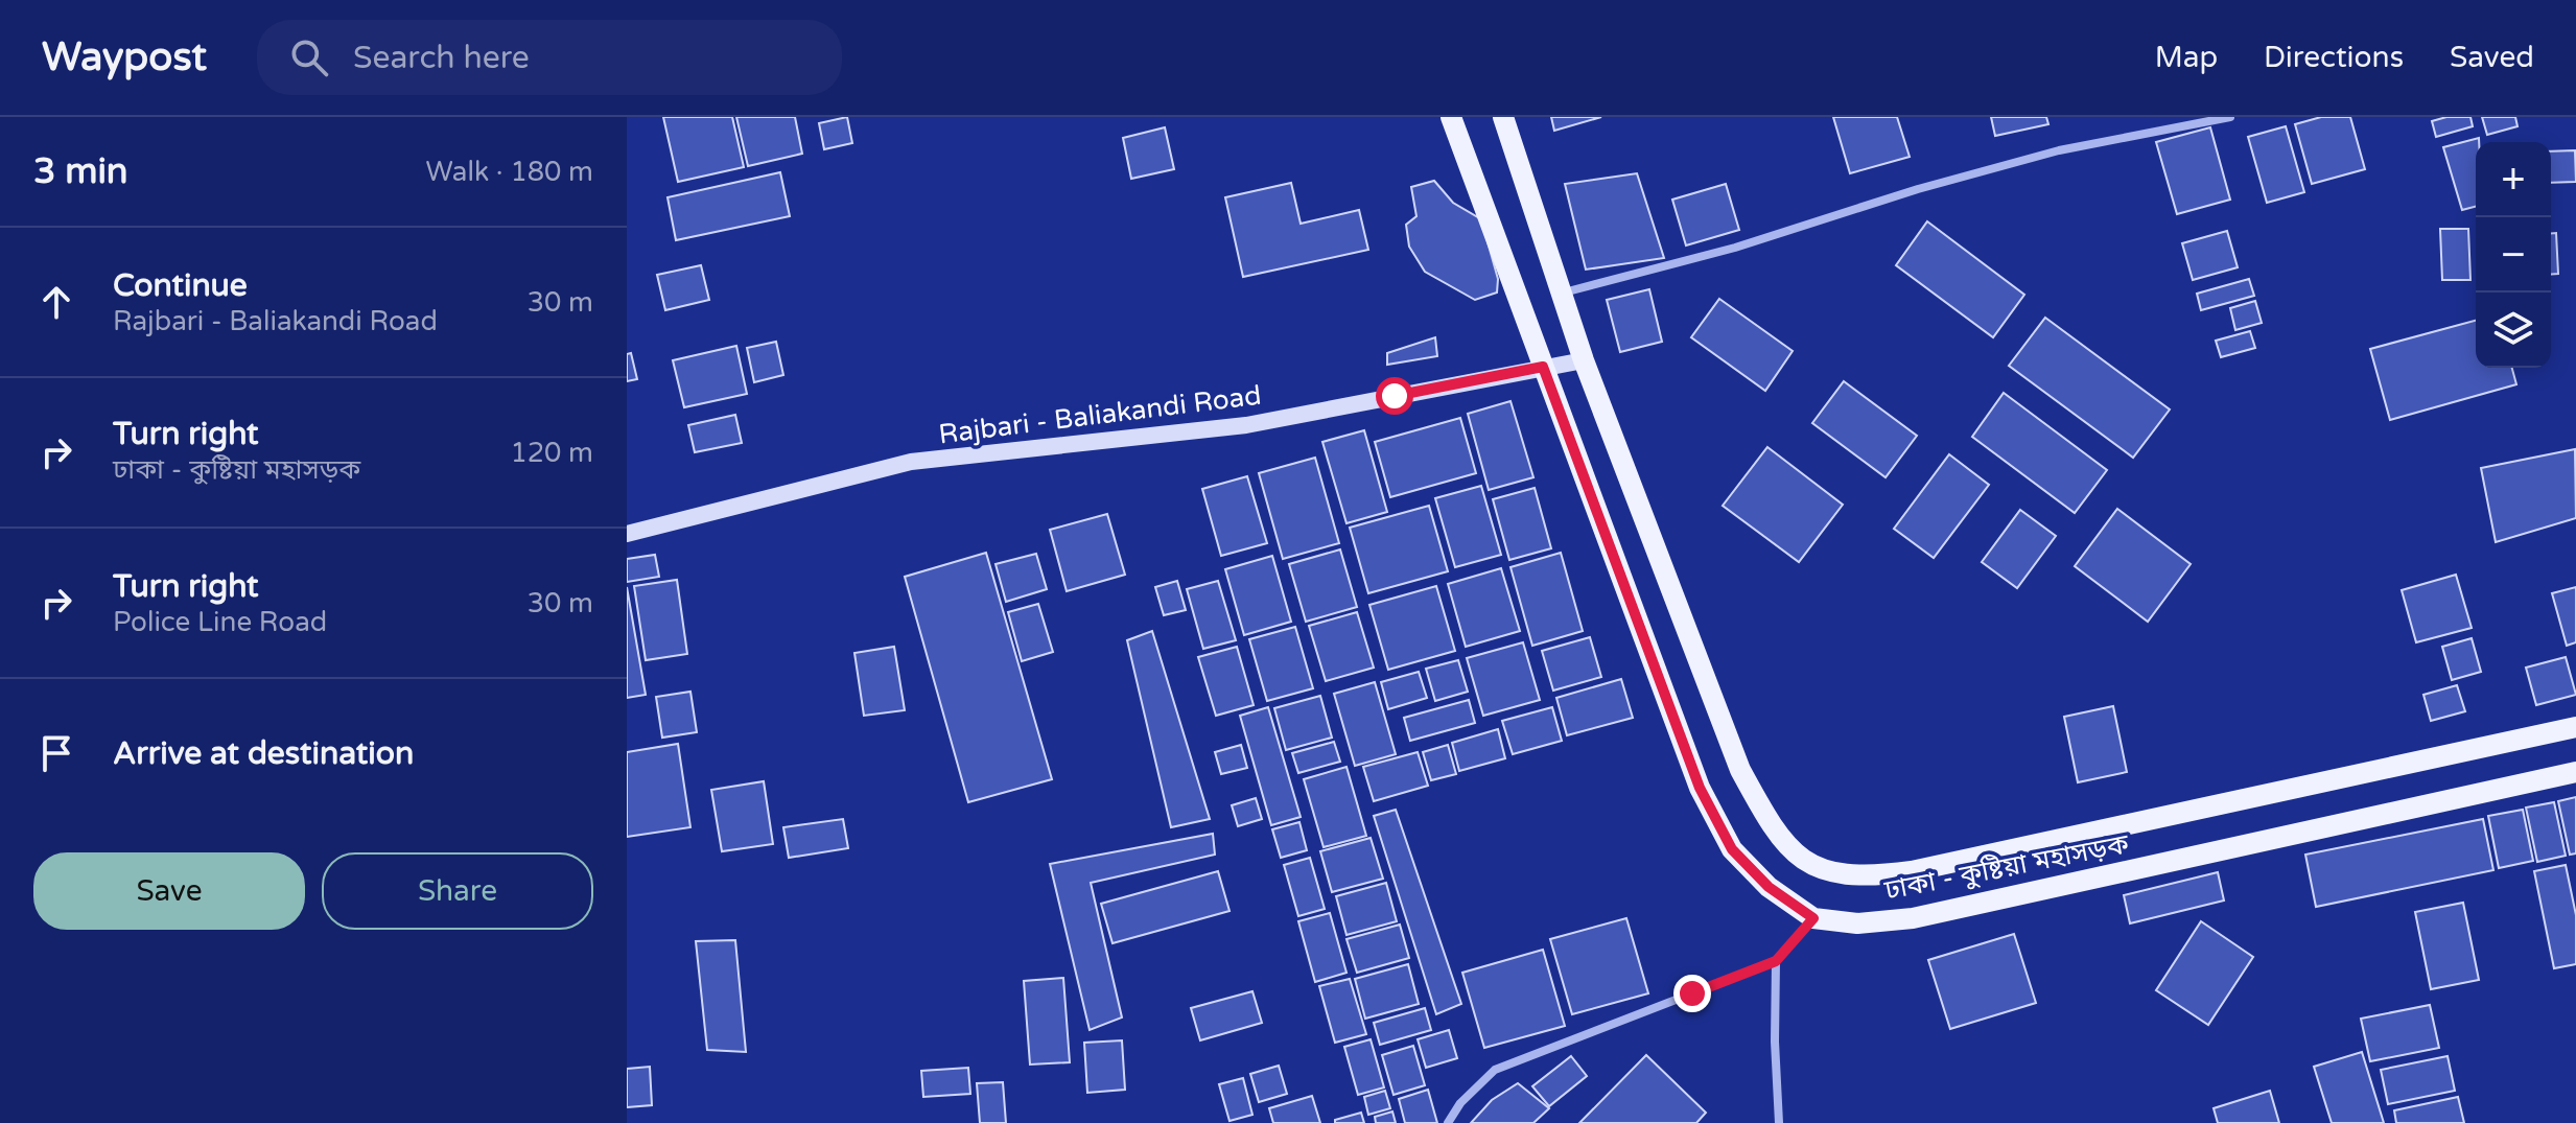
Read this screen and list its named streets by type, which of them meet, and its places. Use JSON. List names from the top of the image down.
{
  "streets": {
    "main road": ["Rajbari - Baliakandi Road", "ঢাকা - কুষ্টিয়া মহাসড়ক"]
  },
  "crossings": [
    ["Rajbari - Baliakandi Road", "ঢাকা - কুষ্টিয়া মহাসড়ক"]
  ],
  "page": {
    "header": "Waypost",
    "search": "Search here",
    "nav": ["Map", "Directions", "Saved"],
    "heading": ["3 min", "Walk · 180 m"],
    "map_buttons": ["+", "−"],
    "list": [
      ["Continue", "Rajbari - Baliakandi Road", "30 m"],
      ["Turn right", "ঢাকা - কুষ্টিয়া মহাসড়ক", "120 m"],
      ["Turn right", "Police Line Road", "30 m"],
      "Arrive at destination"
    ],
    "buttons": ["Save", "Share"]
  }
}
